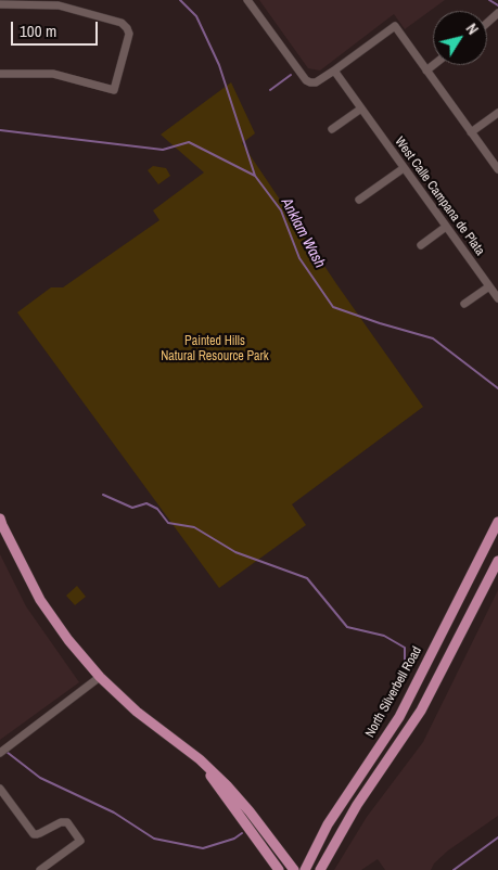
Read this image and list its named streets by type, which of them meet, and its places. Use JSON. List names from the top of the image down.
{
  "streets": {
    "main road": ["North Silverbell Road"],
    "street": ["West Calle Campana de Plata"]
  },
  "water": ["Anklam Wash"],
  "parks": ["Painted Hills Natural Resource Park"],
  "scale_bar": "100 m",
  "north": "top right"
}
